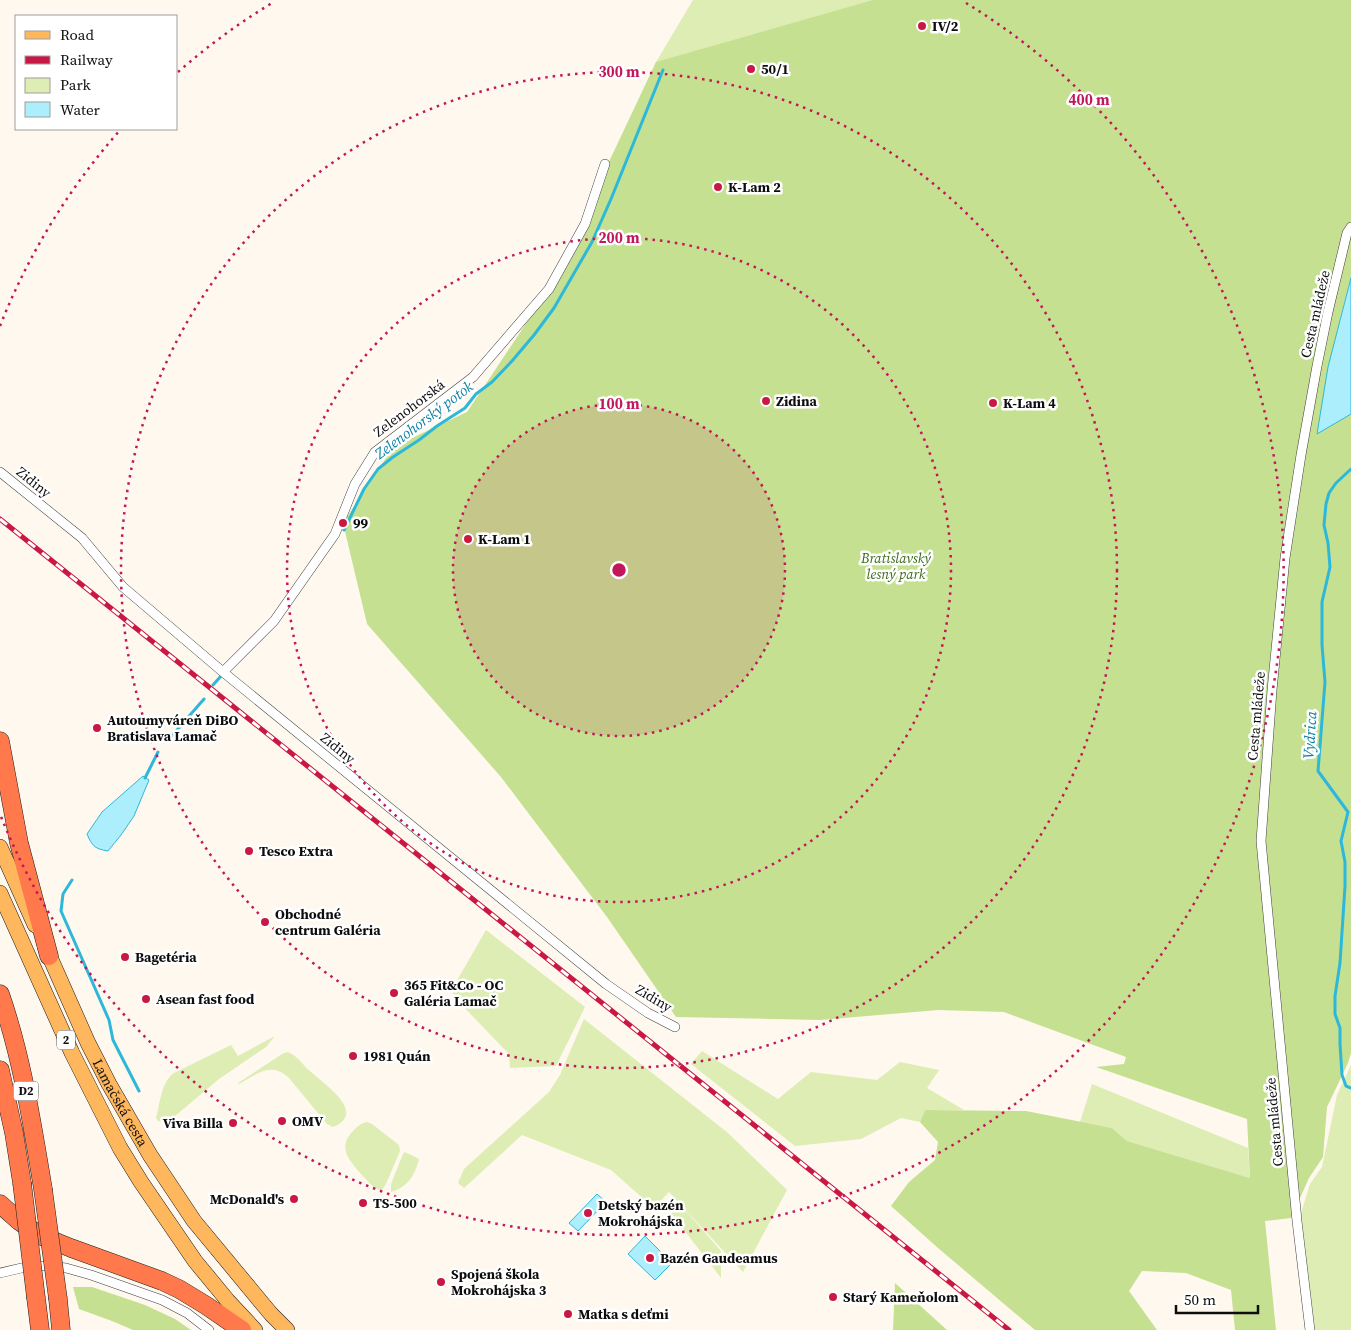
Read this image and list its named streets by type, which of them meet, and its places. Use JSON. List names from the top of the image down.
{
  "streets": {
    "highway": ["D2"],
    "main road": ["2", "Lamačská cesta"],
    "street": ["Cesta mládeže", "Zelenohorská", "Zidiny"]
  },
  "crossings": [
    ["Zelenohorská", "Zidiny"]
  ],
  "water": ["Zelenohorský potok", "Vydrica"],
  "parks": ["Bratislavský lesný park"],
  "places": [
    "IV/2",
    "50/1",
    "K-Lam 2",
    "Zidina",
    "K-Lam 4",
    "99",
    "K-Lam 1",
    "Autoumyváreň DiBO Bratislava Lamač",
    "Tesco Extra",
    "Obchodné centrum Galéria",
    "Bagetéria",
    "365 Fit&Co - OC Galéria Lamač",
    "Asean fast food",
    "1981 Quán",
    "OMV",
    "Viva Billa",
    "McDonald's",
    "TS-500",
    "Detský bazén Mokrohájska",
    "Bazén Gaudeamus",
    "Spojená škola Mokrohájska 3",
    "Starý Kameňolom",
    "Matka s deťmi"
  ],
  "legend": [
    "Road",
    "Railway",
    "Park",
    "Water"
  ],
  "scale_bar": "50 m",
  "rings": [
    "300 m",
    "400 m",
    "200 m",
    "100 m"
  ]
}
